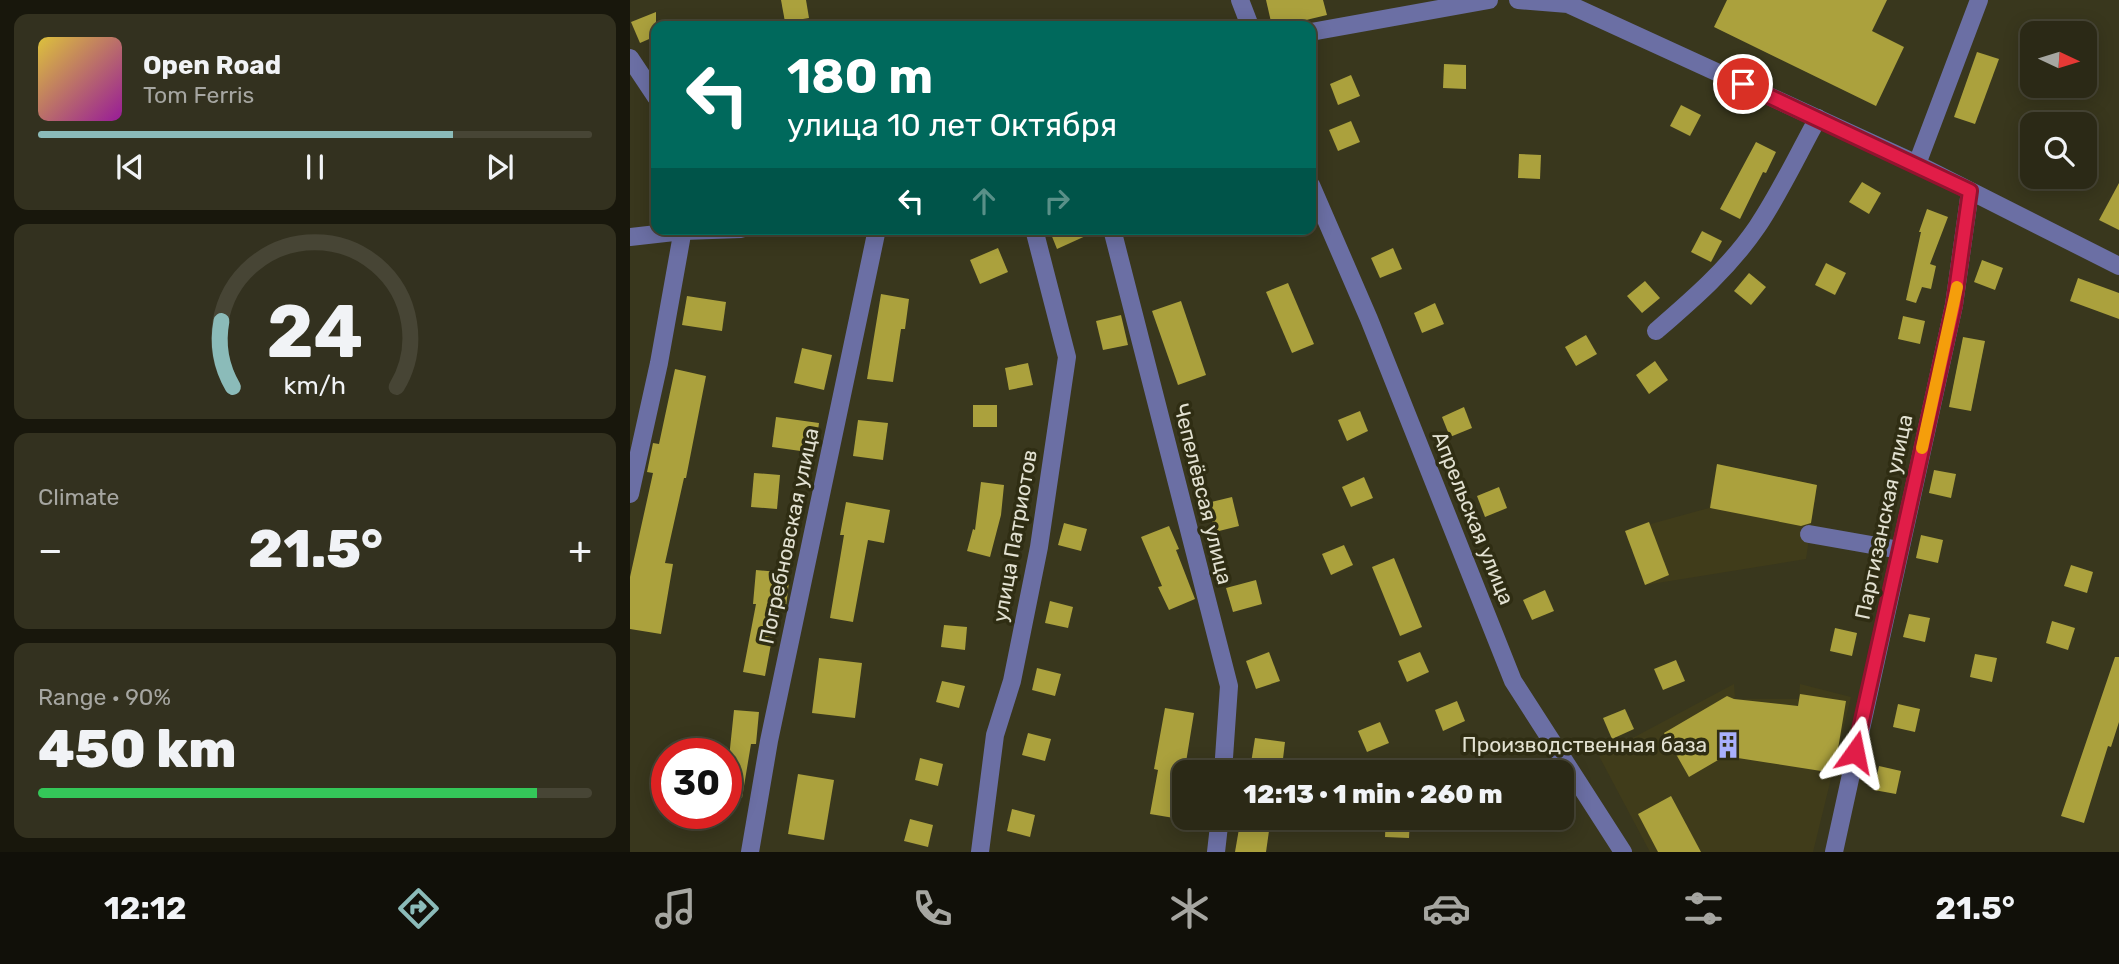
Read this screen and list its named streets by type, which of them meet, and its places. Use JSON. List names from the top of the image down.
{
  "streets": {
    "street": [
      "Чепелёвсая улица",
      "Партизанская улица",
      "Апрельская улица",
      "Погребновская улица",
      "улица Патриотов"
    ]
  },
  "places": {
    "building": ["Производственная база"]
  },
  "north": "right",
  "page": {
    "turn": ["180 m", "улица 10 лет Октября"],
    "song": ["Open Road", "Tom Ferris"],
    "tile": [
      "Climate",
      ["Range · 90%", "450 km"]
    ],
    "heat": ["−", "21.5°", "+"],
    "limit": "30",
    "trip": "12:13 · 1 min · 260 m",
    "tabs": ["12:12", "21.5°"],
    "gauge": ["24", "km/h"]
  }
}
